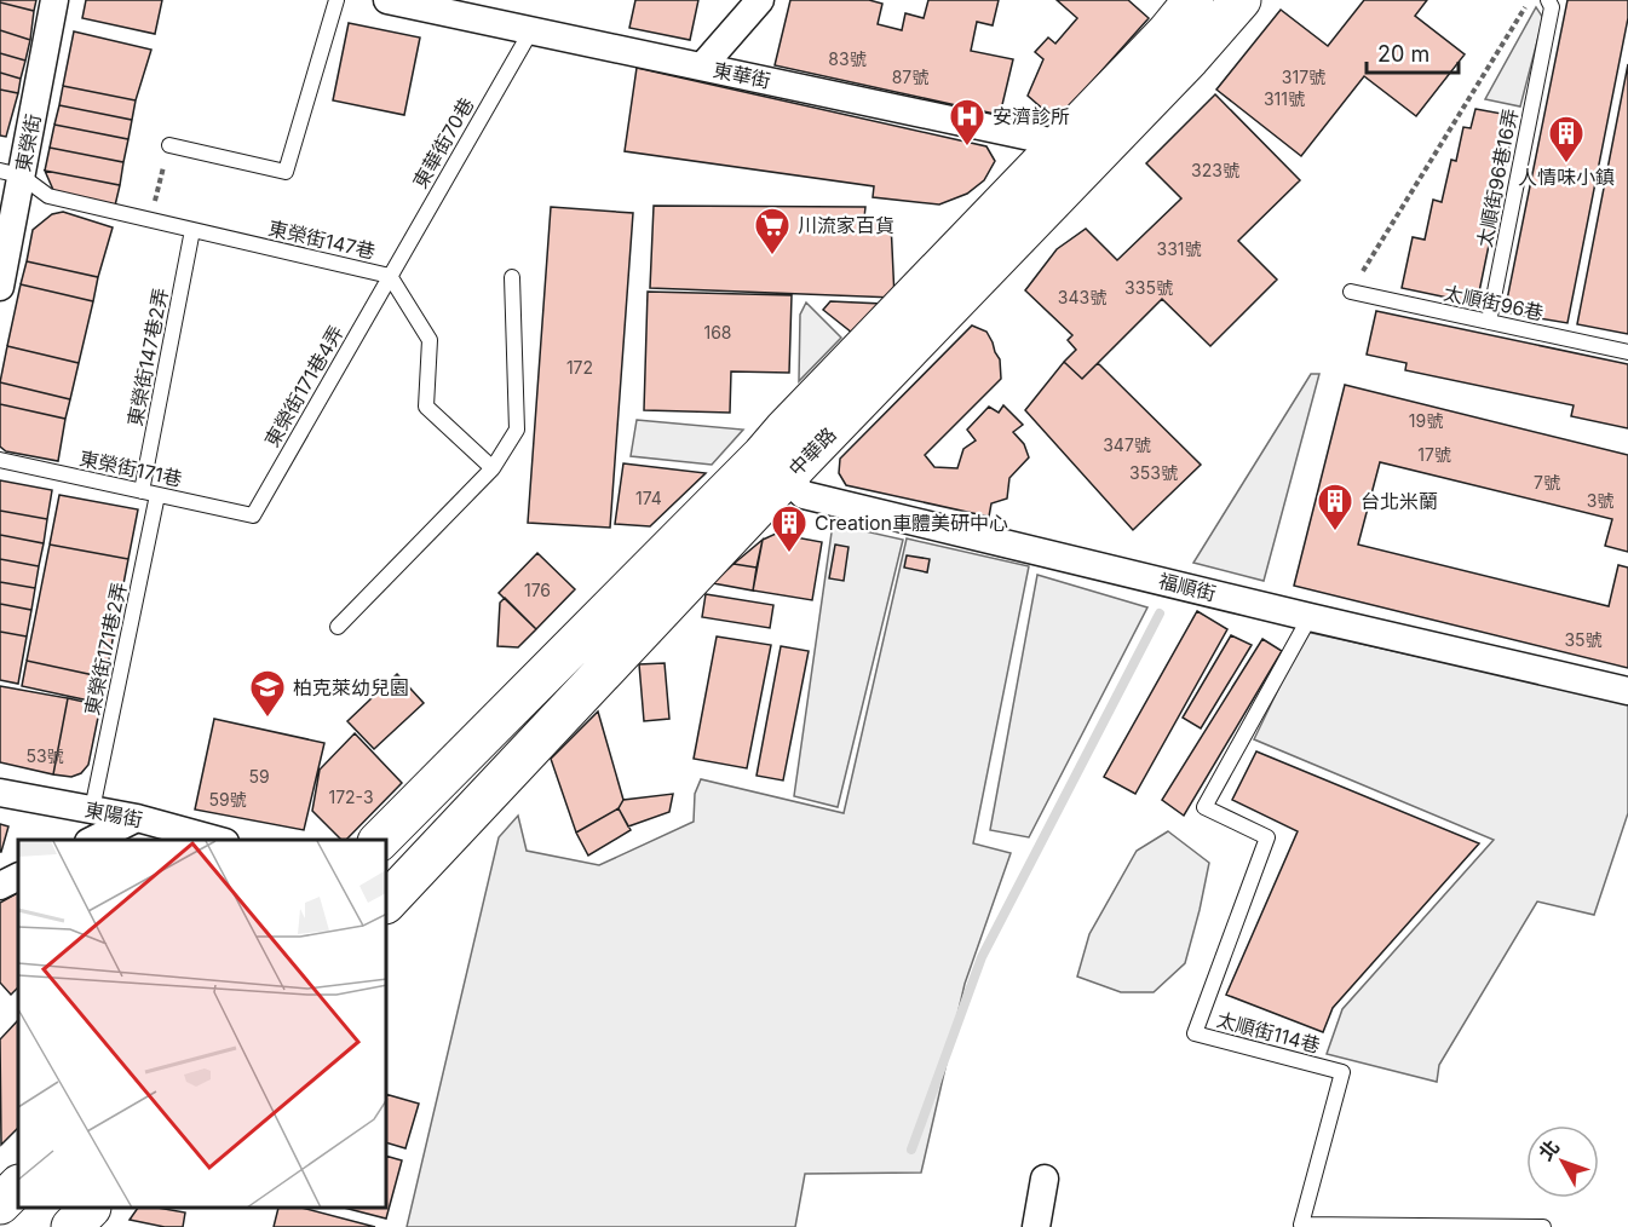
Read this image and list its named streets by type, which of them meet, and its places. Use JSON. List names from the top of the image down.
{
  "streets": {
    "street": [
      "東華街",
      "東榮街",
      "中華路",
      "福順街",
      "東陽街"
    ],
    "lane": [
      "東華街70巷",
      "太順街96巷16弄",
      "東榮街147巷",
      "太順街96巷",
      "東榮街147巷2弄",
      "東榮街171巷4弄",
      "東榮街171巷",
      "東榮街171巷2弄",
      "太順街114巷"
    ]
  },
  "crossings": [
    ["東華街", "東華街70巷"],
    ["東華街", "中華路"],
    ["東榮街", "東榮街147巷"],
    ["東華街70巷", "東榮街147巷"],
    ["東華街70巷", "東榮街171巷4弄"],
    ["太順街96巷16弄", "太順街96巷"],
    ["東榮街147巷", "東榮街147巷2弄"],
    ["東榮街147巷", "東榮街171巷4弄"],
    ["東榮街147巷2弄", "東榮街171巷"],
    ["東榮街171巷4弄", "東榮街171巷"],
    ["中華路", "福順街"],
    ["東榮街171巷", "東榮街171巷2弄"],
    ["福順街", "太順街114巷"],
    ["東榮街171巷2弄", "東陽街"]
  ],
  "places": {
    "hospital": ["安濟診所"],
    "building": ["人情味小鎮", "台北米蘭", "Creation車體美研中心"],
    "supermarket": ["川流家百貨"],
    "school or university": ["柏克萊幼兒園"]
  },
  "house_numbers": [
    "83號",
    "87號",
    "317號",
    "311號",
    "323號",
    "331號",
    "335號",
    "343號",
    "168",
    "172",
    "19號",
    "347號",
    "17號",
    "353號",
    "7號",
    "174",
    "3號",
    "176",
    "35號",
    "53號",
    "59",
    "172-3",
    "59號"
  ],
  "scale_bar": "20 m",
  "north": "top left"
}
